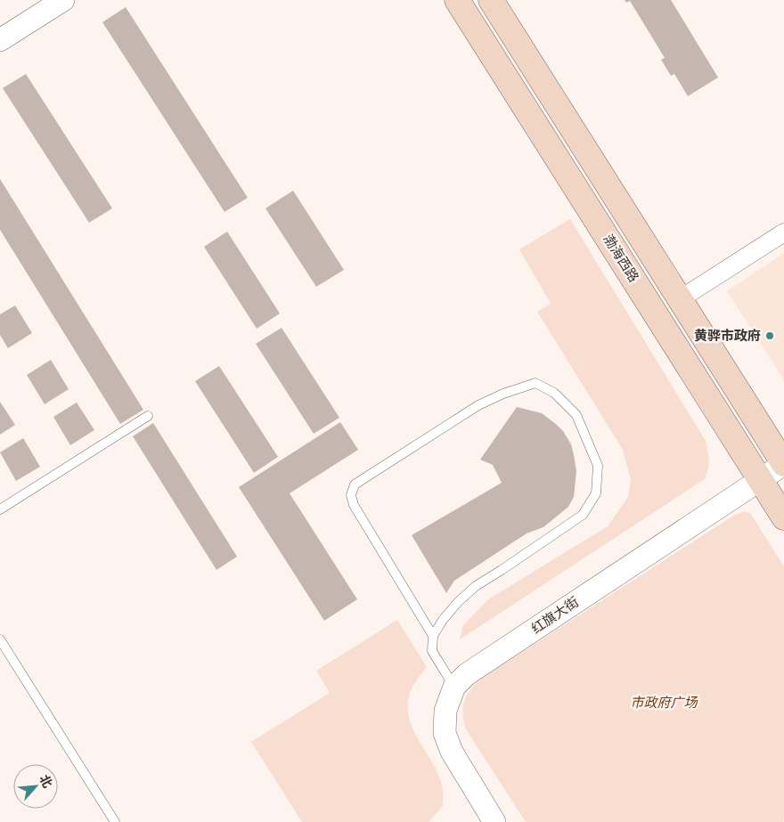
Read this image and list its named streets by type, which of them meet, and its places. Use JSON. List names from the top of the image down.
{
  "streets": {
    "main road": ["渤海西路"],
    "street": ["红旗大街"]
  },
  "crossings": [
    ["渤海西路", "红旗大街"]
  ],
  "parks": ["市政府广场"],
  "places": ["黄骅市政府"],
  "north": "top right"
}
